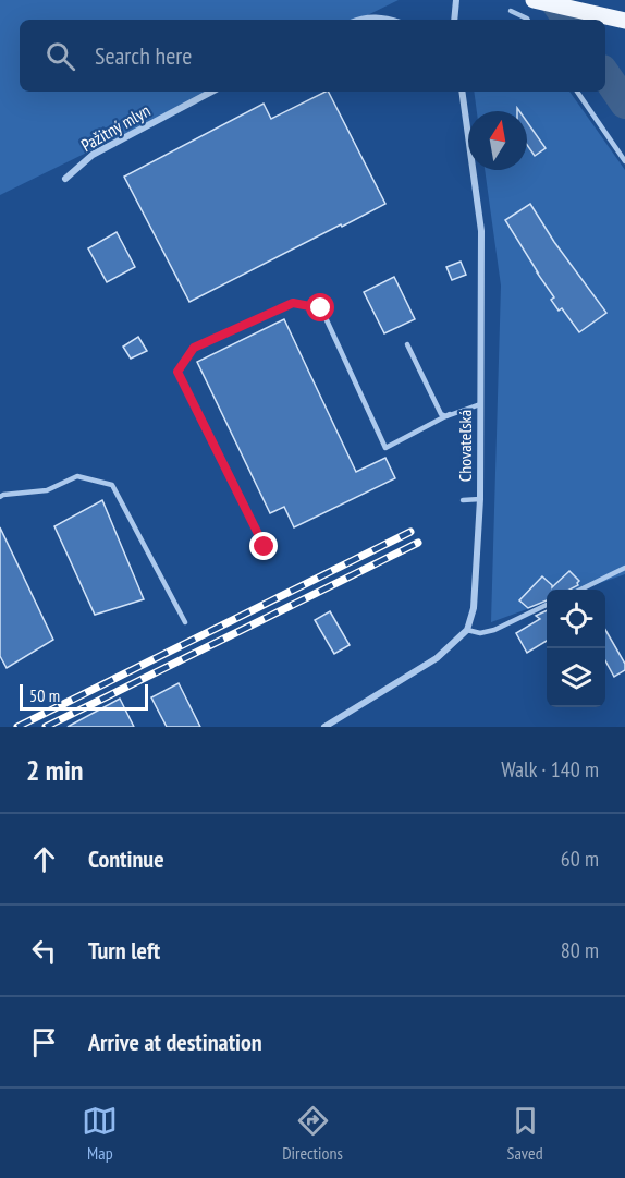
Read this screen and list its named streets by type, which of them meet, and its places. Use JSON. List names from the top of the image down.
{
  "streets": {
    "street": ["Pažitný mlyn", "Chovateľská"]
  },
  "scale_bar": "50 m",
  "north": "top",
  "page": {
    "search": "Search here",
    "scale": "50 m",
    "heading": ["2 min", "Walk · 140 m"],
    "list": [
      ["Continue", "60 m"],
      ["Turn left", "80 m"],
      "Arrive at destination"
    ],
    "nav": ["Map", "Directions", "Saved"]
  }
}
